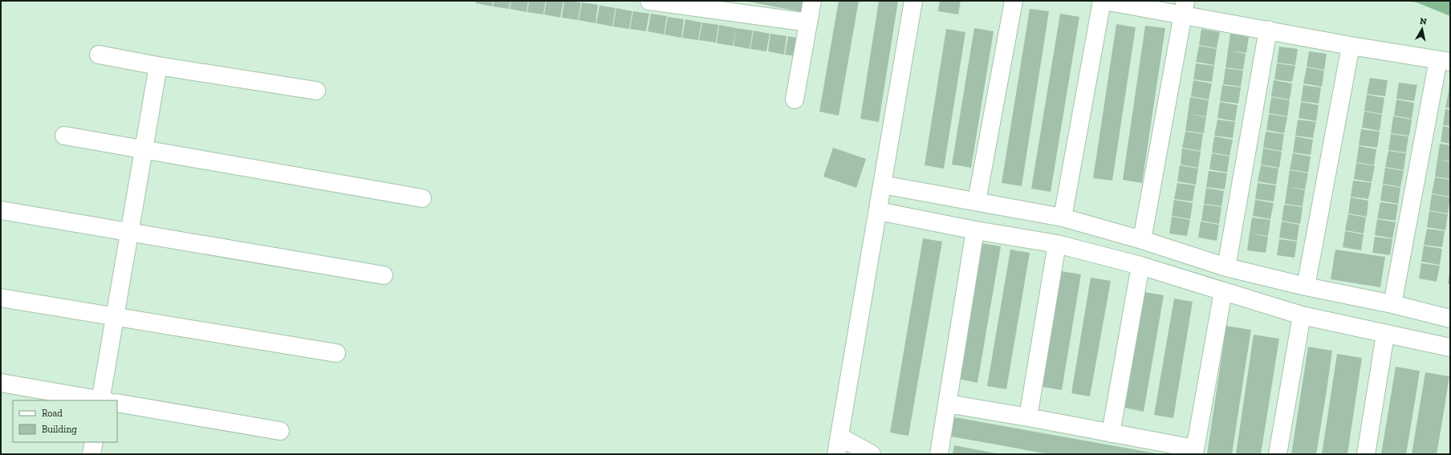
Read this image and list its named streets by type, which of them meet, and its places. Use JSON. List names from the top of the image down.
{
  "legend": ["Road", "Building"],
  "north": "top"
}
